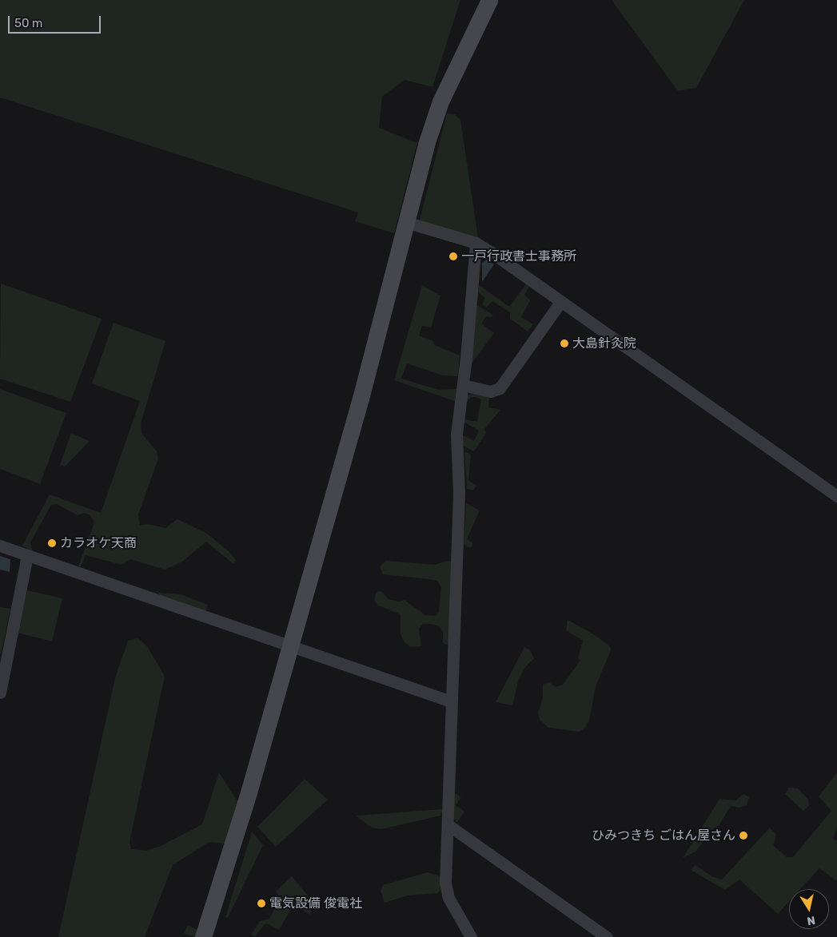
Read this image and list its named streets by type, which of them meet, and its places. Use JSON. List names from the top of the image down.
{
  "places": [
    "一戸行政書士事務所",
    "大島針灸院",
    "カラオケ天商",
    "ひみつきち ごはん屋さん",
    "電気設備 俊電社"
  ],
  "scale_bar": "50 m",
  "north": "bottom"
}
